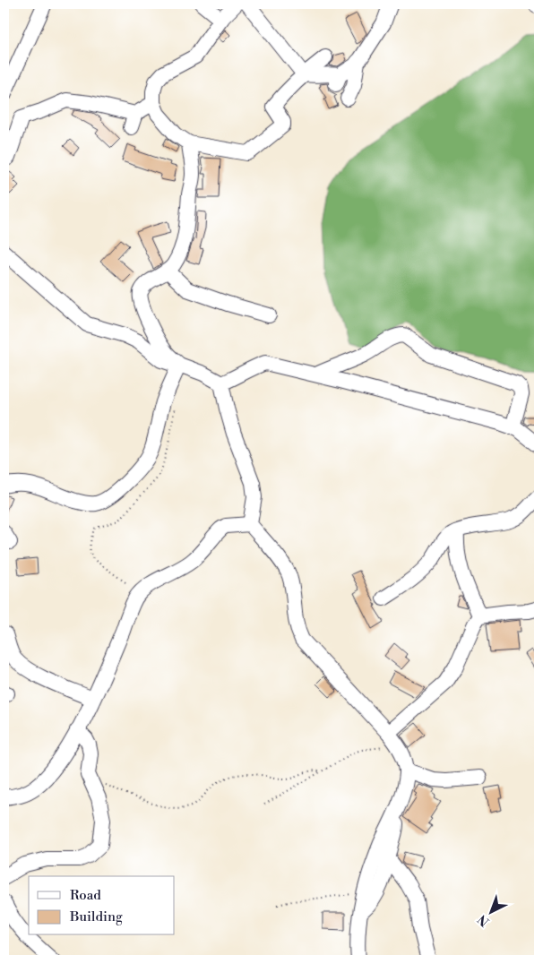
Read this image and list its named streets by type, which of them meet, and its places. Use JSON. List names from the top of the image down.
{
  "legend": ["Road", "Building"],
  "north": "bottom left"
}
